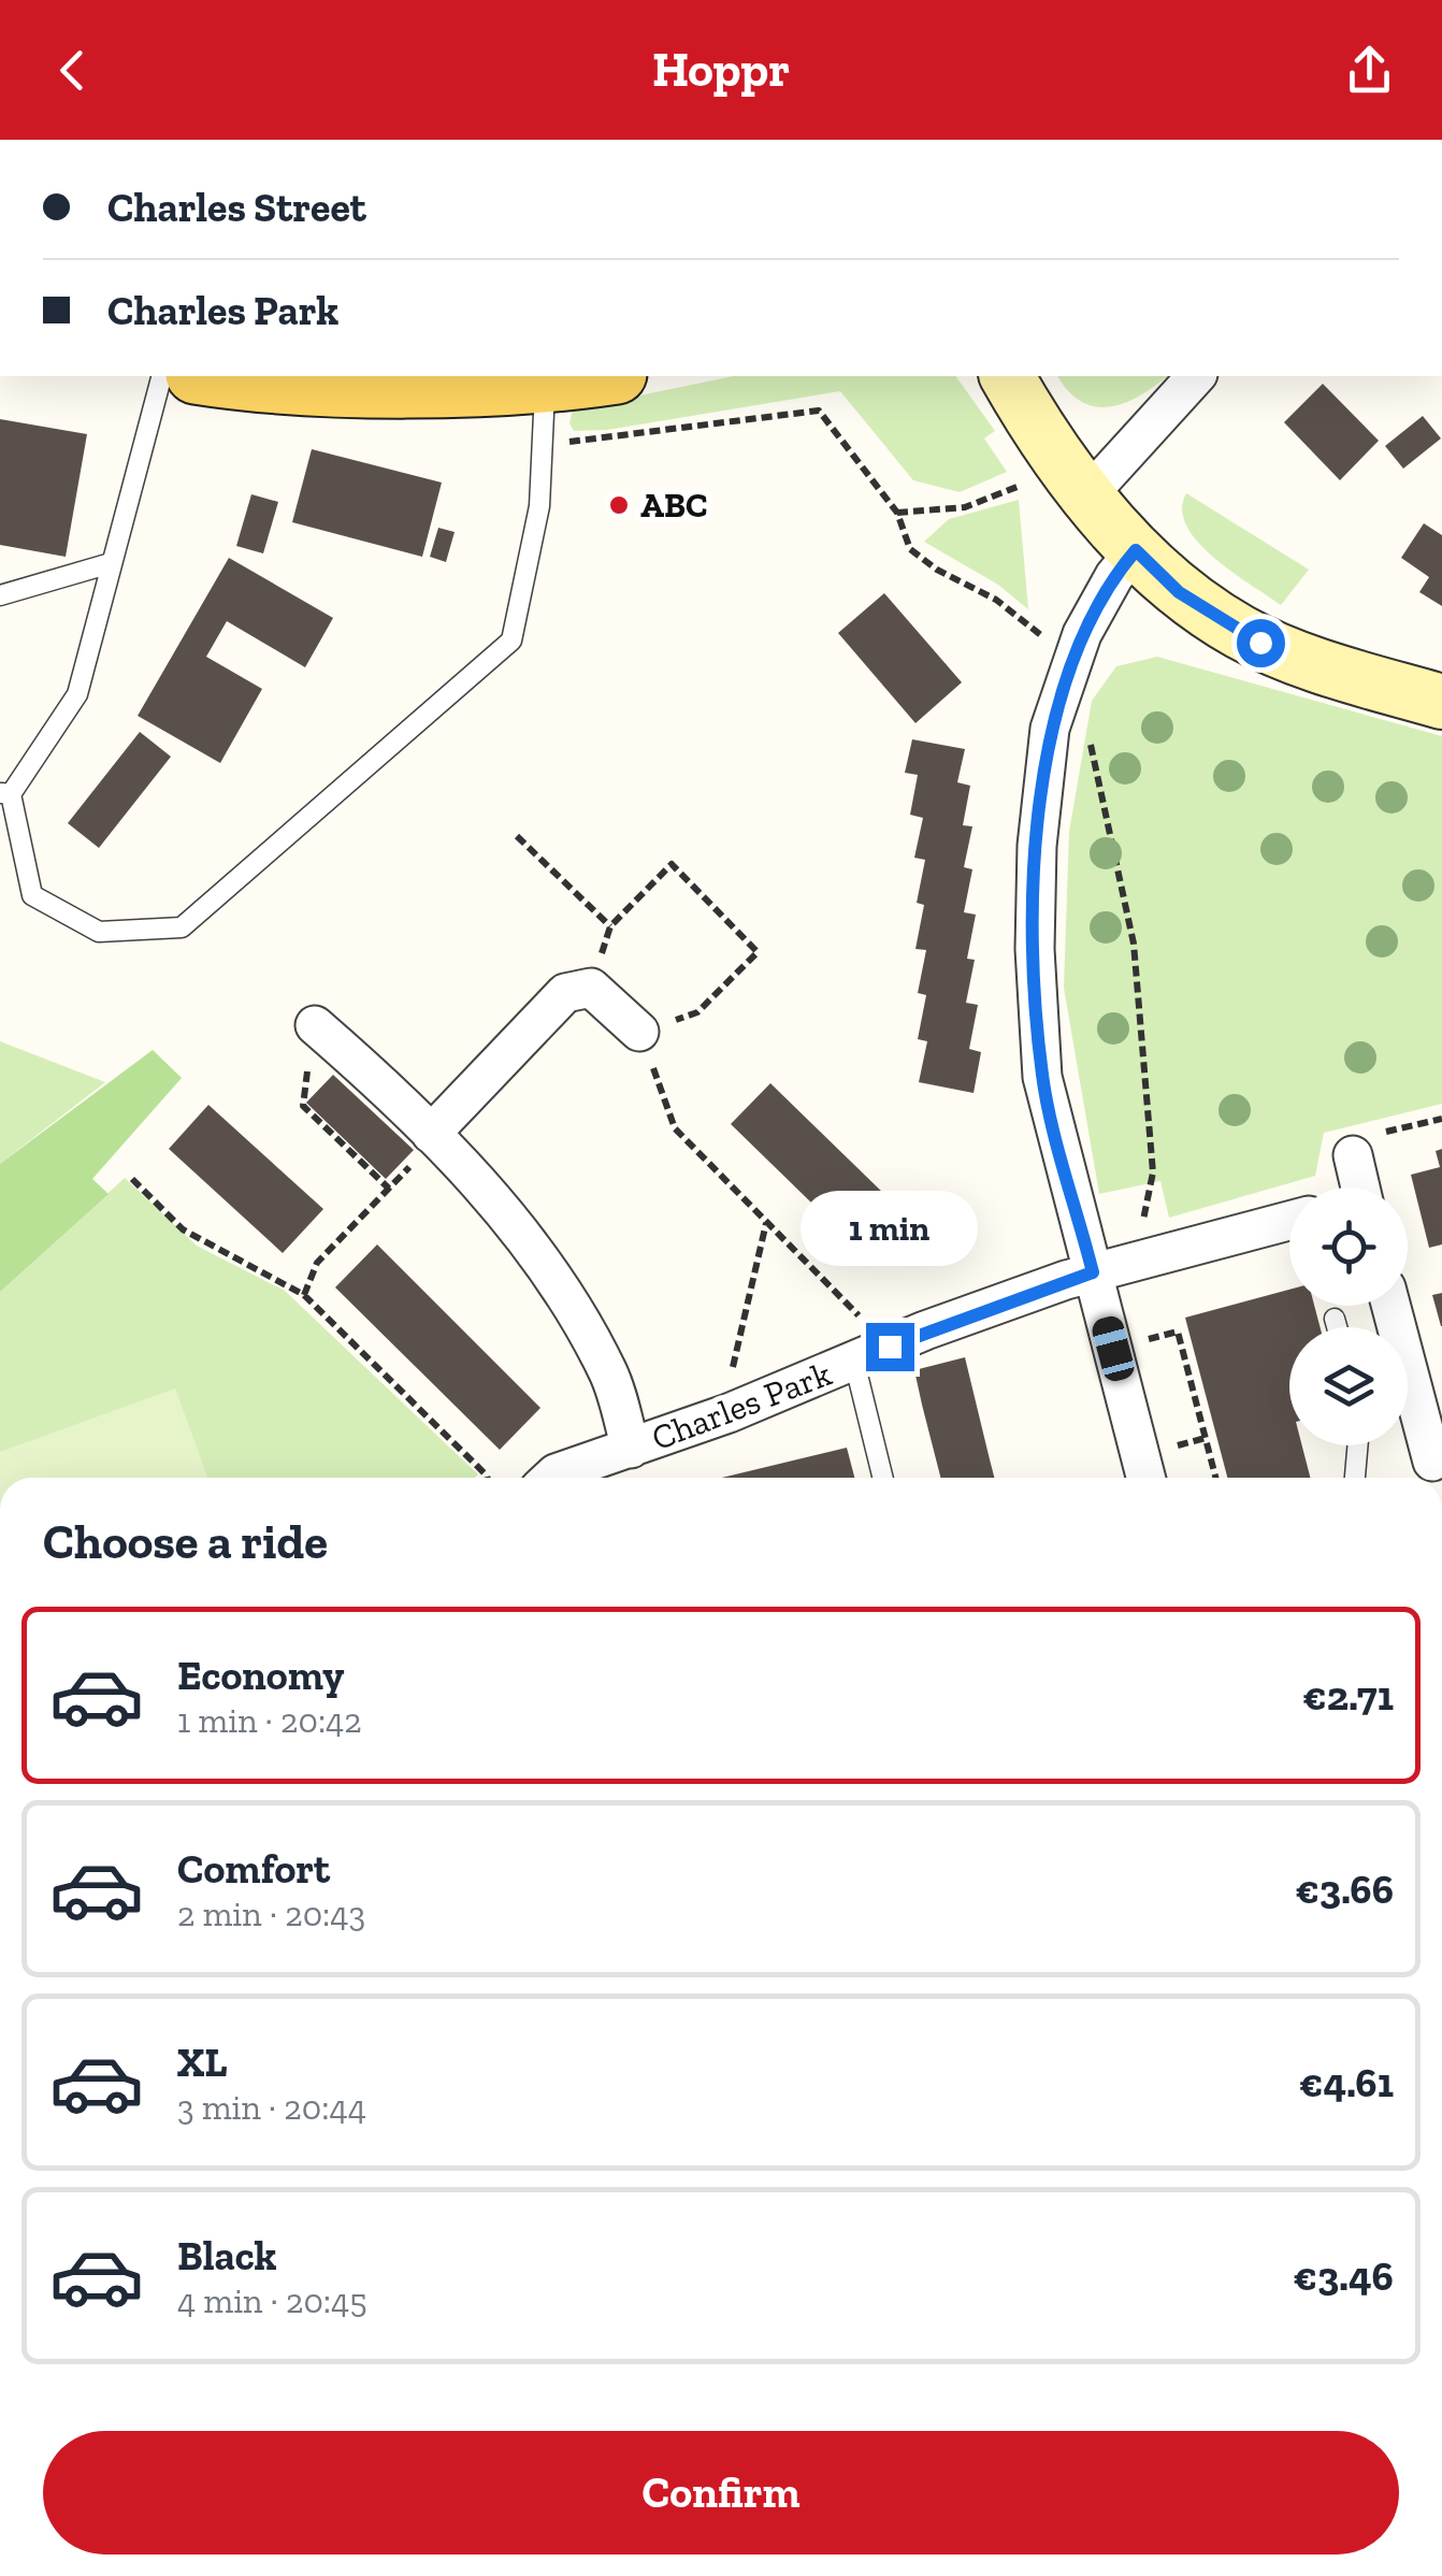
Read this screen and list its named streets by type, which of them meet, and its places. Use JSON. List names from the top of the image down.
{
  "streets": {
    "street": ["Charles Park"]
  },
  "places": ["ABC"],
  "page": {
    "header": "Hoppr",
    "banner": ["Charles Street", "Charles Park"],
    "bubble": "1 min",
    "heading": "Choose a ride",
    "list": [
      {
        "name": "Economy",
        "note": "1 min · 20:42",
        "value": "€2.71"
      },
      {
        "name": "Comfort",
        "note": "2 min · 20:43",
        "value": "€3.66"
      },
      {
        "name": "XL",
        "note": "3 min · 20:44",
        "value": "€4.61"
      },
      {
        "name": "Black",
        "note": "4 min · 20:45",
        "value": "€3.46"
      }
    ],
    "buttons": "Confirm"
  }
}
